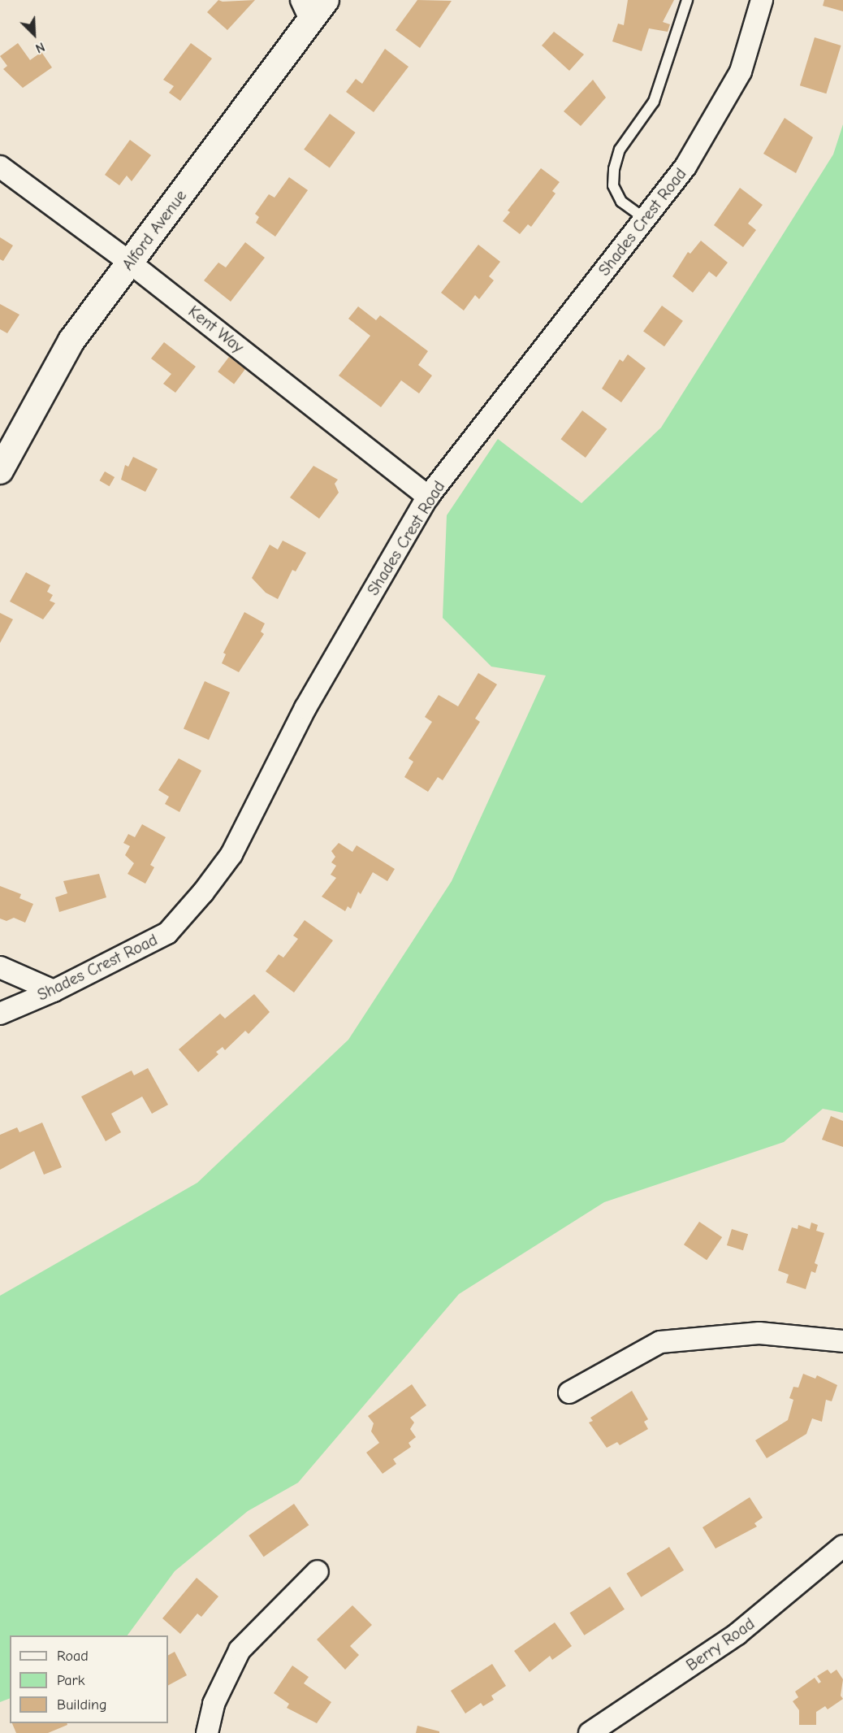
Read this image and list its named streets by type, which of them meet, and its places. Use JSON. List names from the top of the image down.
{
  "streets": {
    "street": [
      "Shades Crest Road",
      "Alford Avenue",
      "Kent Way",
      "Berry Road"
    ]
  },
  "crossings": [
    ["Shades Crest Road", "Kent Way"],
    ["Alford Avenue", "Kent Way"]
  ],
  "legend": ["Road", "Park", "Building"],
  "north": "bottom right"
}
